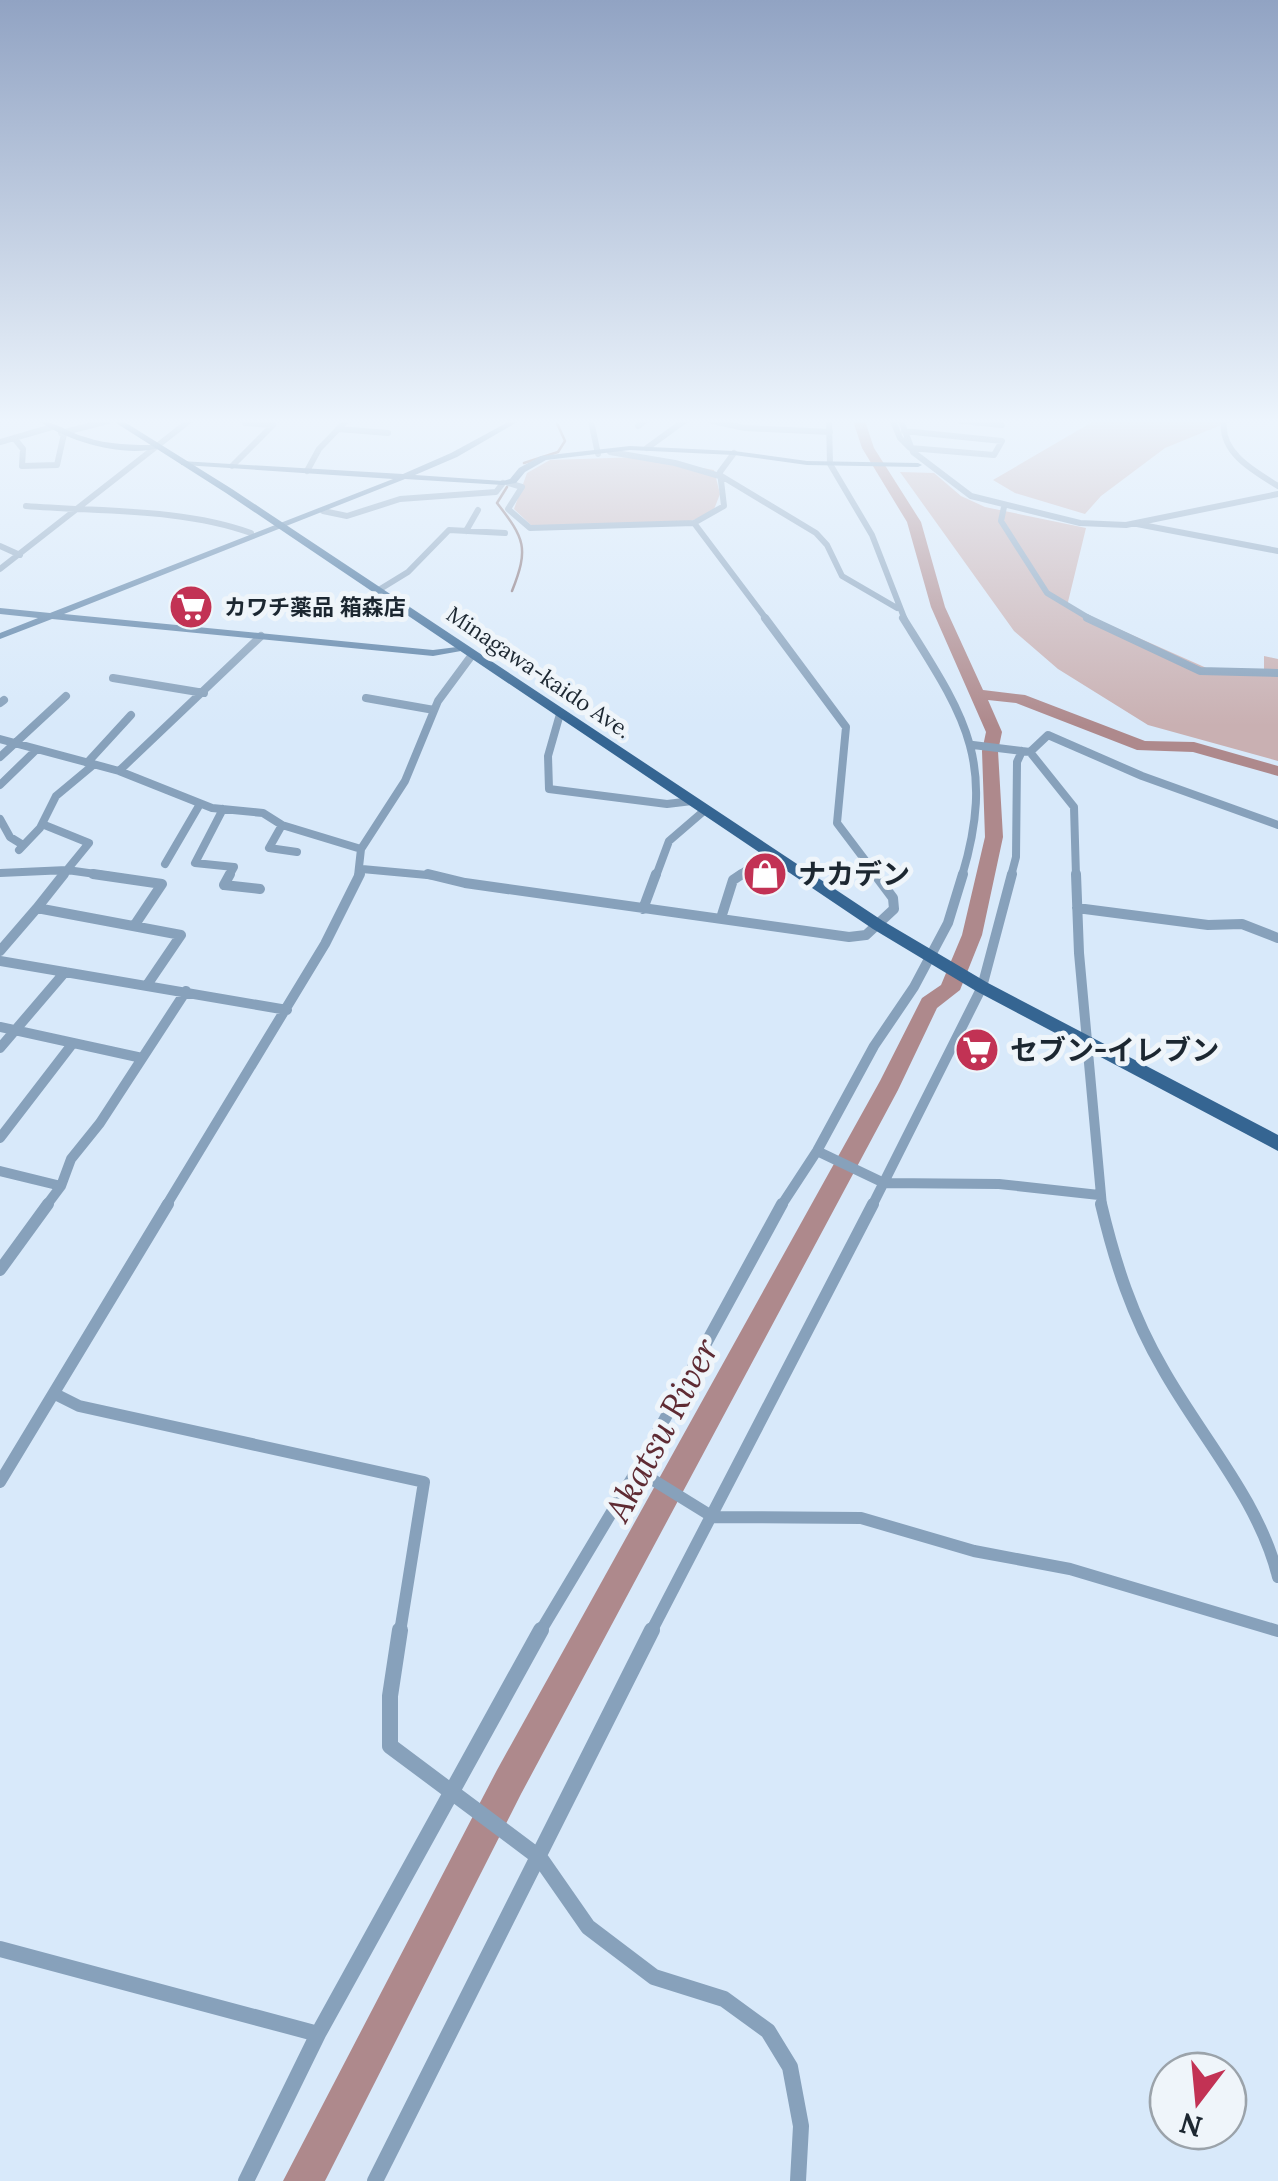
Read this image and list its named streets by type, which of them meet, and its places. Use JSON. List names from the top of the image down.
{
  "streets": {
    "main road": ["Minagawa-kaido Ave."]
  },
  "water": ["Akatsu River"],
  "places": {
    "supermarket": ["カワチ薬品 箱森店", "セブン-イレブン"],
    "shop": ["ナカデン"]
  },
  "north": "bottom"
}
